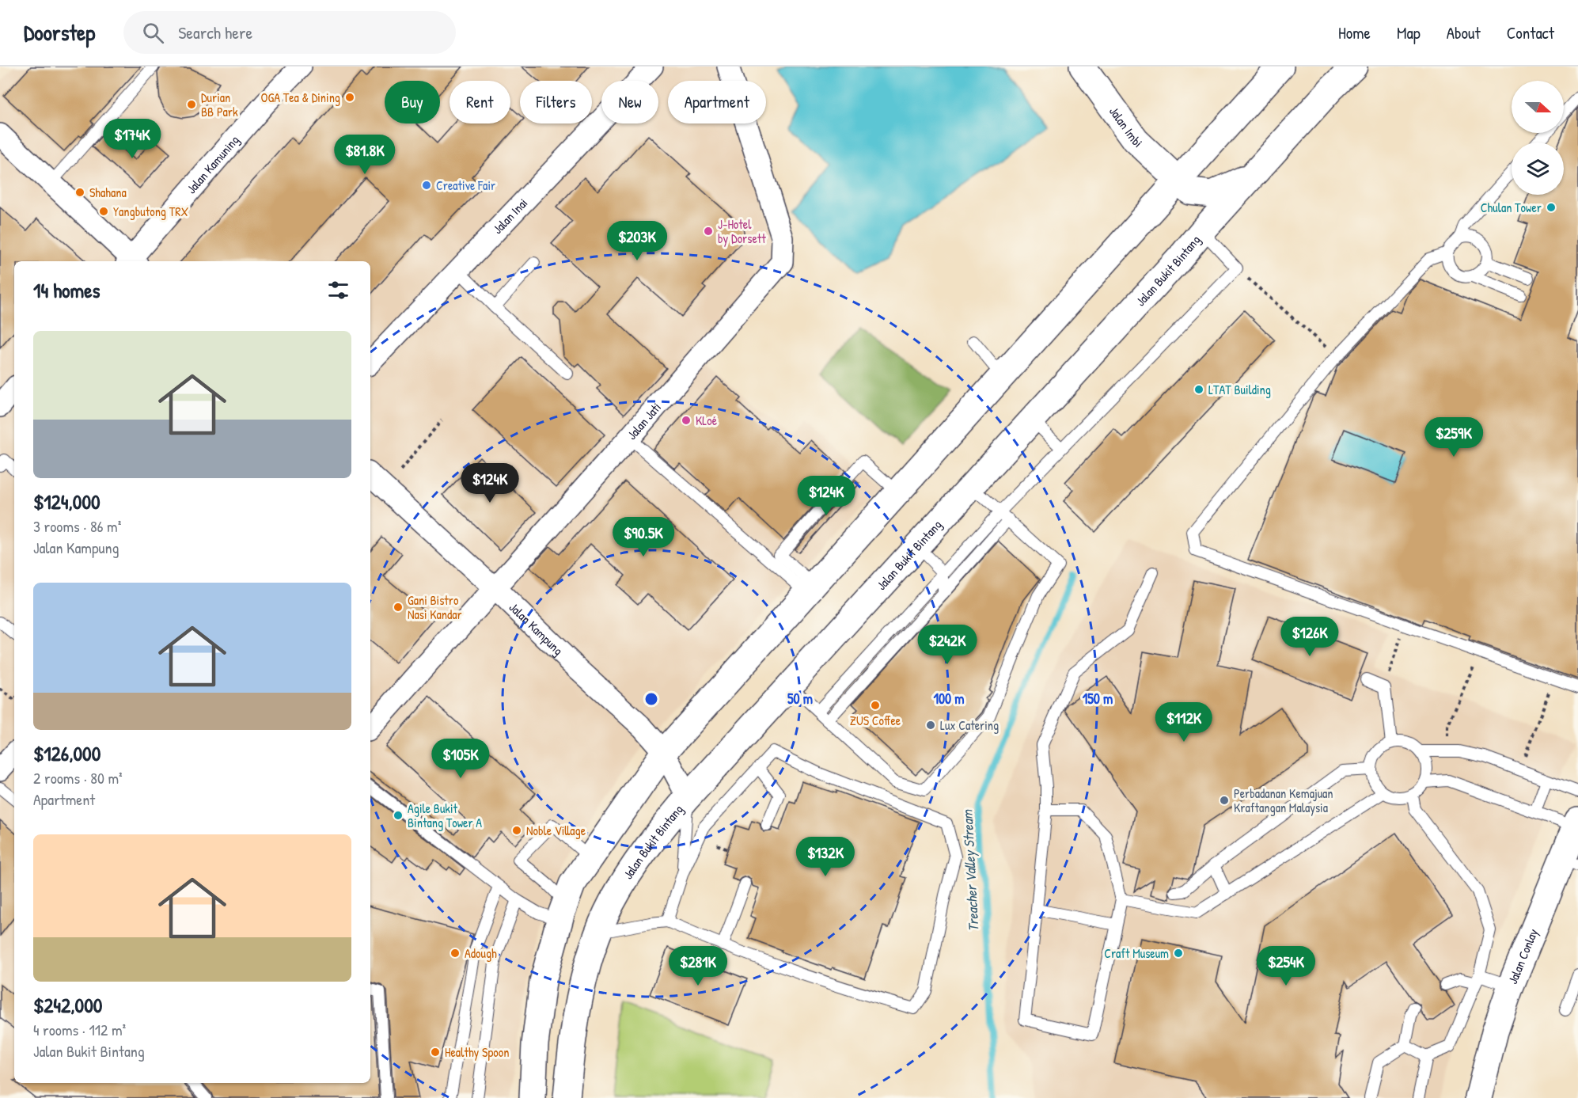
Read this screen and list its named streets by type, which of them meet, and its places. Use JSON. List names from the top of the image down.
{
  "streets": {
    "main road": ["Jalan Imbi", "Jalan Bukit Bintang", "Jalan Conlay"],
    "street": [
      "Jalan Kamuning",
      "Jalan Inai",
      "Jalan Jati",
      "Jalan Kampung"
    ]
  },
  "crossings": [
    ["Jalan Imbi", "Jalan Bukit Bintang"],
    ["Jalan Bukit Bintang", "Jalan Kampung"],
    ["Jalan Jati", "Jalan Kampung"]
  ],
  "water": ["Treacher Valley Stream"],
  "places": [
    "OGA Tea & Dining",
    "Durian BB Park",
    "Creative Fair",
    "Shahana",
    "Chulan Tower",
    "Yangbutong TRX",
    "J-Hotel by Dorsett",
    "LTAT Building",
    "KLoé",
    "Gani Bistro Nasi Kandar",
    "ZUS Coffee",
    "Lux Catering",
    "Perbadanan Kemajuan Kraftangan Malaysia",
    "Agile Bukit Bintang Tower A",
    "Noble Village",
    "Adough",
    "Craft Museum",
    "Healthy Spoon"
  ],
  "north": "right",
  "page": {
    "header": "Doorstep",
    "search": "Search here",
    "nav": [
      "Home",
      "Map",
      "About",
      "Contact"
    ],
    "chip": [
      "Buy",
      "Rent",
      "Filters",
      "New",
      "Apartment"
    ],
    "price": [
      "$174K",
      "$81.8K",
      "$203K",
      "$259K",
      "$124K",
      "$124K",
      "$90.5K",
      "$126K",
      "$242K",
      "$112K",
      "$105K",
      "$132K",
      "$281K",
      "$254K"
    ],
    "heading": "14 homes",
    "list": [
      {
        "name": "$124,000",
        "note": "3 rooms · 86 m² · Jalan Kampung"
      },
      {
        "name": "$126,000",
        "note": "2 rooms · 80 m² · Apartment"
      },
      {
        "name": "$242,000",
        "note": "4 rooms · 112 m² · Jalan Bukit Bintang"
      }
    ]
  },
  "rings": ["50 m", "100 m", "150 m"]
}
